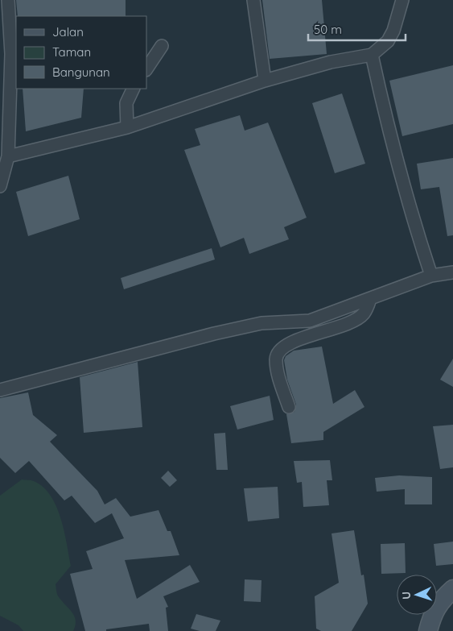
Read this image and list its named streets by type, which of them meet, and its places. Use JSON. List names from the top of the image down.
{
  "legend": ["Jalan", "Taman", "Bangunan"],
  "scale_bar": "50 m",
  "north": "left"
}
